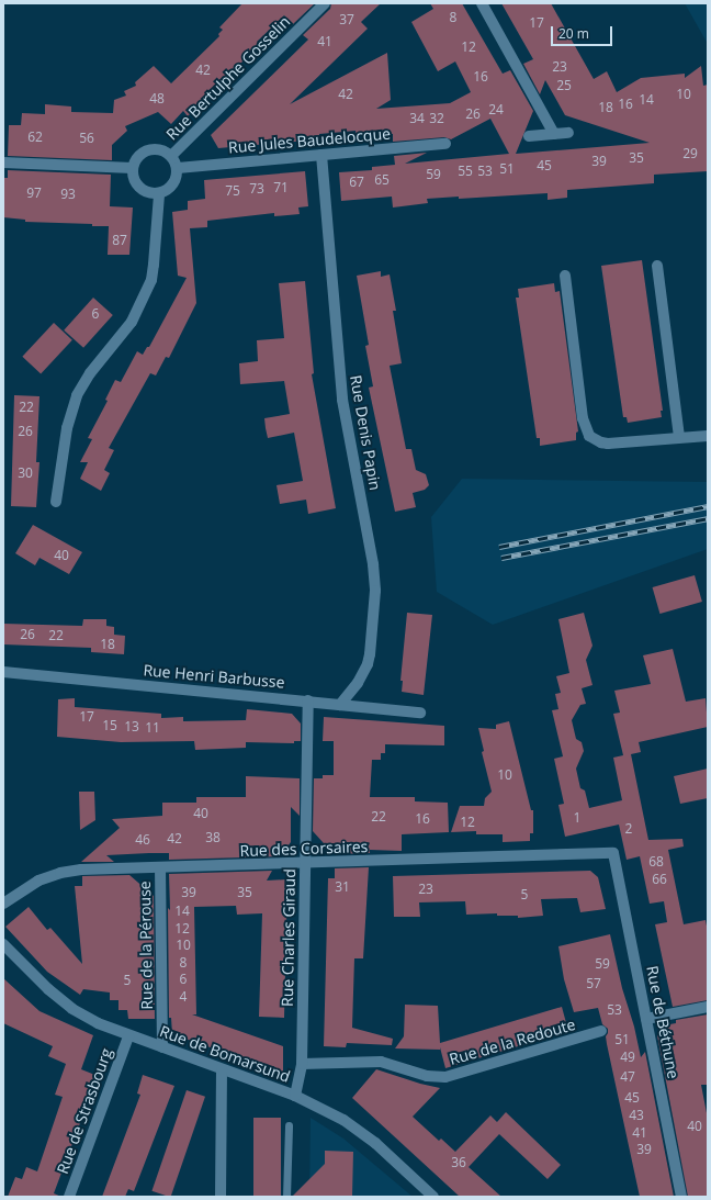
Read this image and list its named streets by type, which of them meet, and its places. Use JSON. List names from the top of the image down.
{
  "streets": {
    "street": [
      "Rue Bertulphe Gosselin",
      "Rue Jules Baudelocque",
      "Rue Denis Papin",
      "Rue Henri Barbusse",
      "Rue des Corsaires",
      "Rue Charles Giraud",
      "Rue de la Pérouse",
      "Rue de Béthune",
      "Rue de la Redoute",
      "Rue de Bomarsund",
      "Rue de Strasbourg"
    ]
  },
  "crossings": [
    ["Rue Bertulphe Gosselin", "Rue Jules Baudelocque"],
    ["Rue Jules Baudelocque", "Rue Denis Papin"],
    ["Rue Denis Papin", "Rue Henri Barbusse"],
    ["Rue Henri Barbusse", "Rue Charles Giraud"],
    ["Rue des Corsaires", "Rue Charles Giraud"],
    ["Rue des Corsaires", "Rue de la Pérouse"],
    ["Rue des Corsaires", "Rue de Béthune"],
    ["Rue Charles Giraud", "Rue de la Redoute"],
    ["Rue Charles Giraud", "Rue de Bomarsund"],
    ["Rue de la Pérouse", "Rue de Bomarsund"],
    ["Rue de Bomarsund", "Rue de Strasbourg"]
  ],
  "house_numbers": [
    "8",
    "37",
    "17",
    "41",
    "12",
    "23",
    "42",
    "16",
    "25",
    "42",
    "10",
    "48",
    "14",
    "16",
    "18",
    "24",
    "26",
    "34",
    "32",
    "62",
    "56",
    "29",
    "35",
    "39",
    "45",
    "51",
    "55",
    "53",
    "59",
    "65",
    "67",
    "71",
    "73",
    "75",
    "97",
    "93",
    "87",
    "6",
    "22",
    "26",
    "30",
    "40",
    "26",
    "22",
    "18",
    "17",
    "15",
    "13",
    "11",
    "10",
    "40",
    "22",
    "1",
    "16",
    "12",
    "2",
    "38",
    "42",
    "46",
    "68",
    "66",
    "31",
    "23",
    "39",
    "35",
    "5",
    "14",
    "12",
    "10",
    "8",
    "59",
    "6",
    "5",
    "57",
    "4",
    "53",
    "51",
    "49",
    "47",
    "45",
    "43",
    "40",
    "41",
    "39",
    "36"
  ],
  "scale_bar": "20 m"
}
